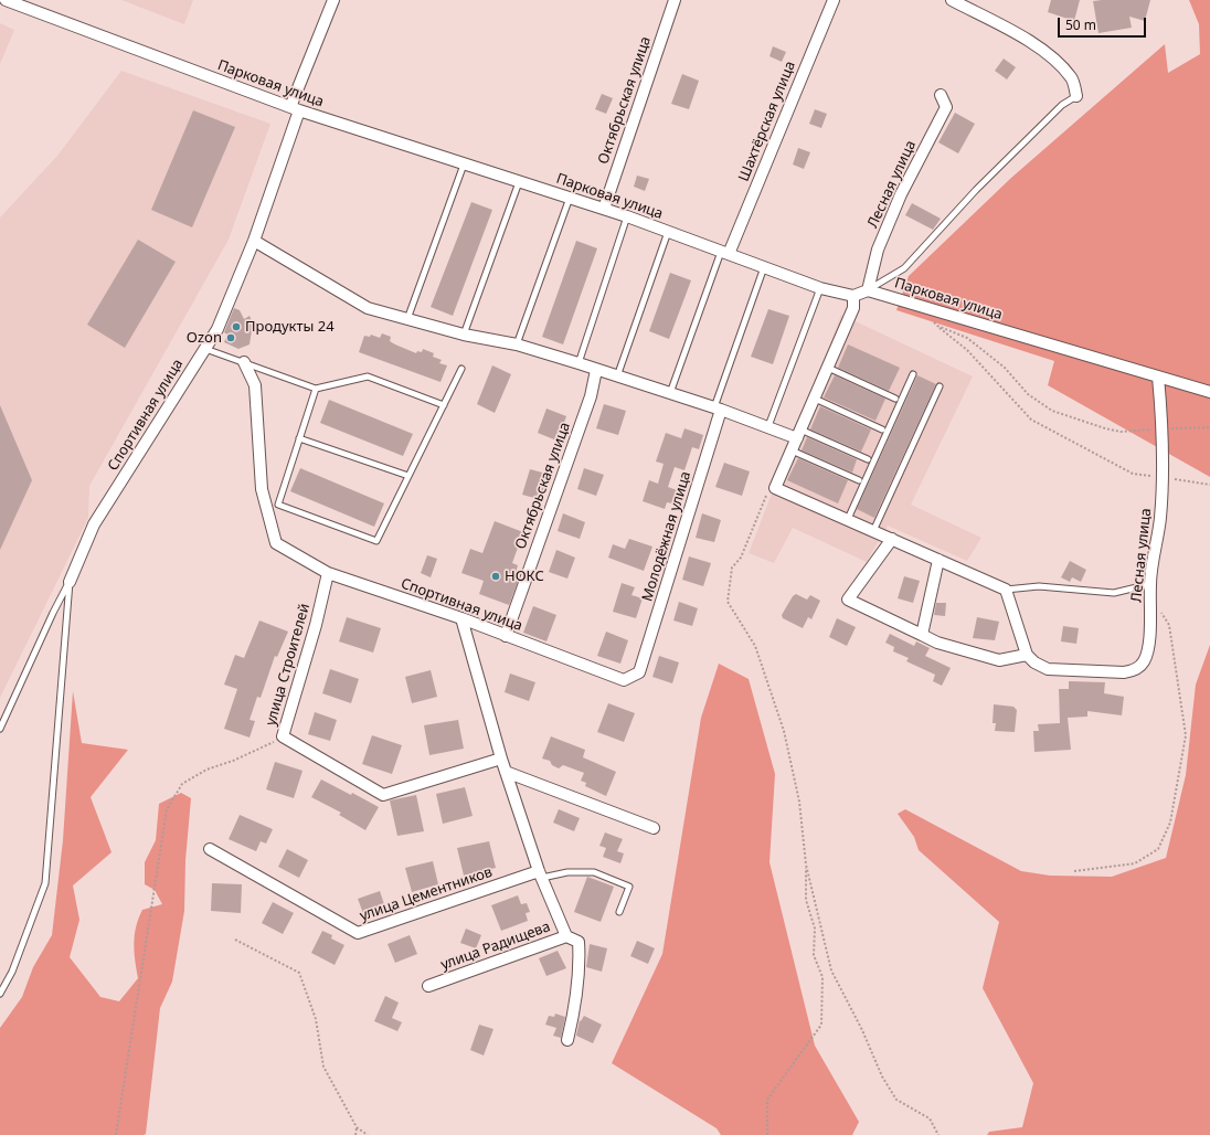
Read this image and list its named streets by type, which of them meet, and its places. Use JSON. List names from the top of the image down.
{
  "streets": {
    "street": [
      "Парковая улица",
      "Октябрьская улица",
      "Шахтёрская улица",
      "Лесная улица",
      "Спортивная улица",
      "Молодёжная улица",
      "улица Строителей",
      "улица Цементников",
      "улица Радищева"
    ]
  },
  "crossings": [
    ["Парковая улица", "Октябрьская улица"],
    ["Парковая улица", "Шахтёрская улица"],
    ["Парковая улица", "Лесная улица"],
    ["Парковая улица", "Спортивная улица"],
    ["Октябрьская улица", "Спортивная улица"],
    ["Спортивная улица", "Молодёжная улица"],
    ["Спортивная улица", "улица Строителей"]
  ],
  "places": ["Продукты 24", "Ozon", "НОКС"],
  "scale_bar": "50 m"
}
